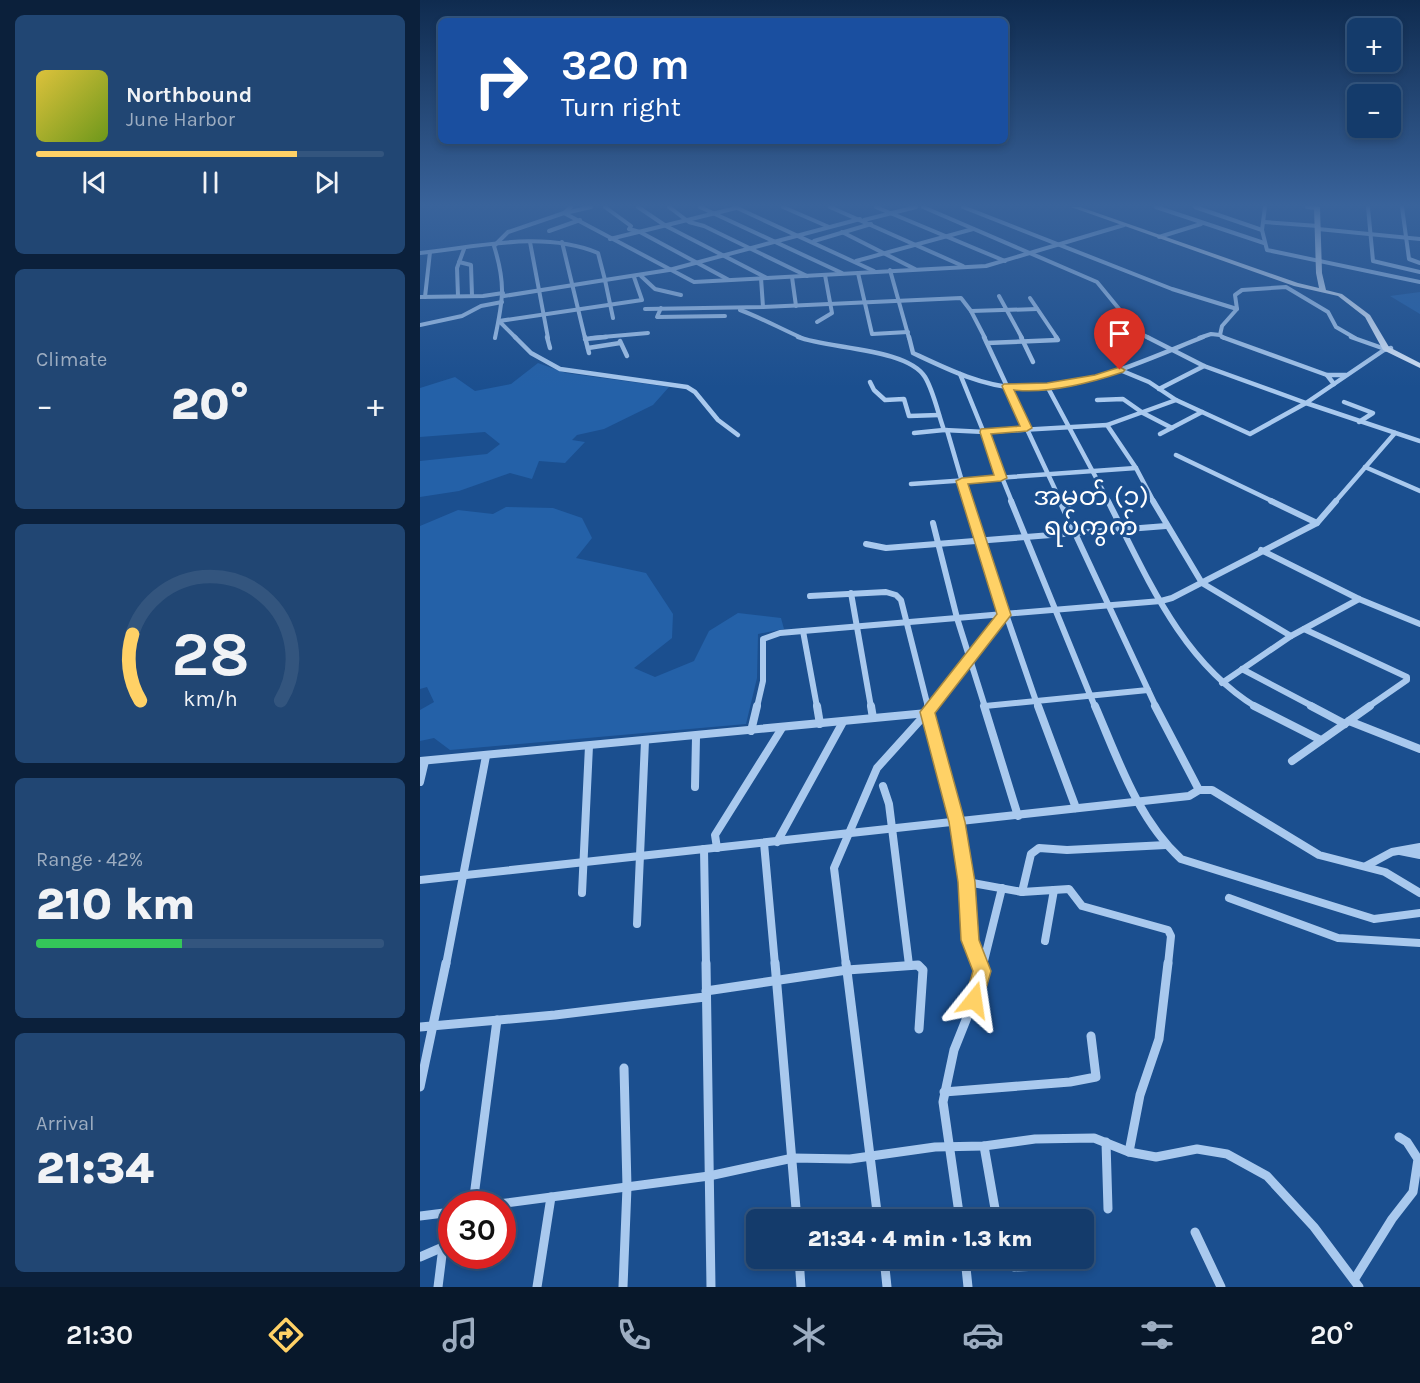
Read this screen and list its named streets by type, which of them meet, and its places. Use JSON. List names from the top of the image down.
{
  "districts": ["အမှတ် (၁) ရပ်ကွက်"],
  "page": {
    "map_buttons": ["+", "−"],
    "turn": ["320 m", "Turn right"],
    "song": ["Northbound", "June Harbor"],
    "tile": [
      "Climate",
      ["Range · 42%", "210 km"],
      ["Arrival", "21:34"]
    ],
    "heat": ["−", "20°", "+"],
    "limit": "30",
    "trip": "21:34 · 4 min · 1.3 km",
    "tabs": ["21:30", "20°"],
    "gauge": ["28", "km/h"]
  }
}
